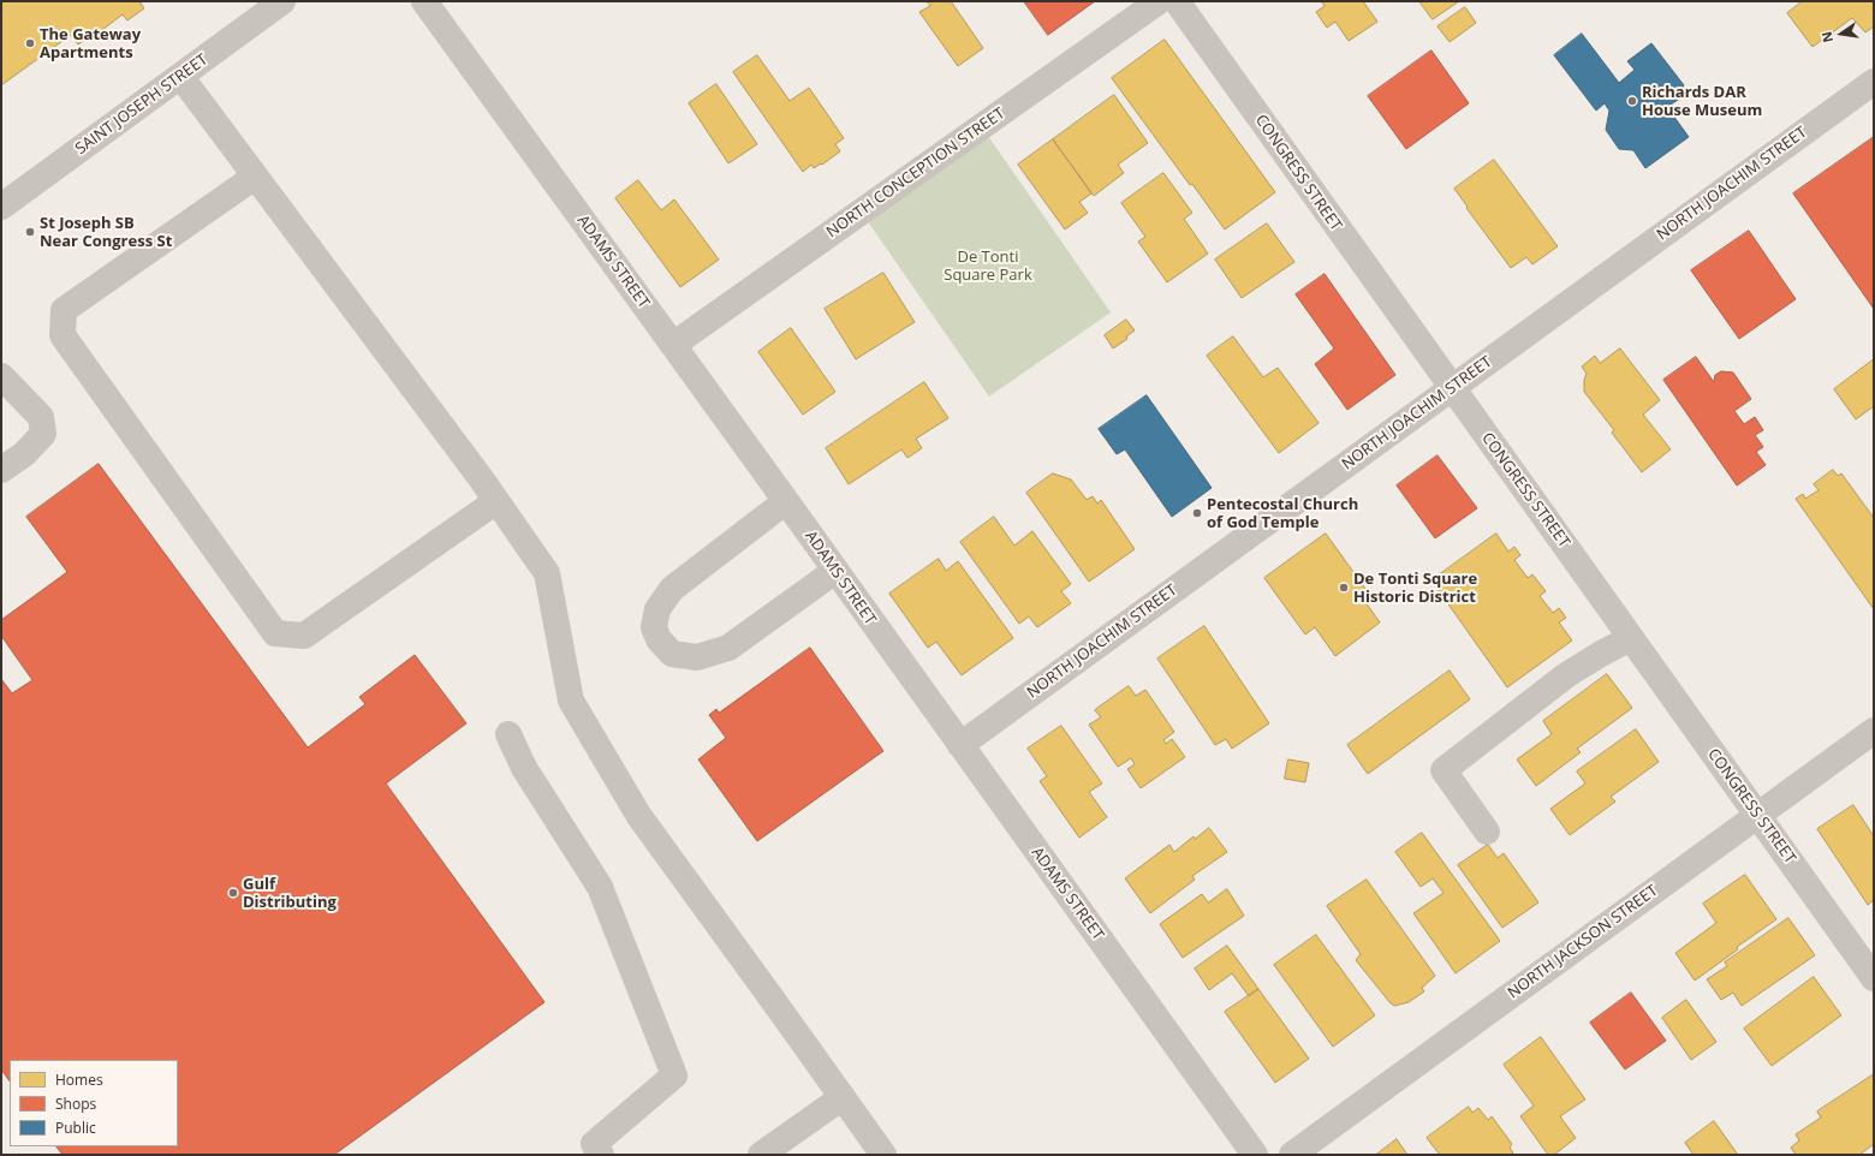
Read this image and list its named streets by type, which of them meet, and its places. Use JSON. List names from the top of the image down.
{
  "streets": {
    "street": [
      "SAINT JOSEPH STREET",
      "NORTH CONCEPTION STREET",
      "CONGRESS STREET",
      "NORTH JOACHIM STREET",
      "ADAMS STREET",
      "NORTH JACKSON STREET"
    ]
  },
  "crossings": [
    ["NORTH CONCEPTION STREET", "ADAMS STREET"],
    ["CONGRESS STREET", "NORTH JOACHIM STREET"],
    ["CONGRESS STREET", "NORTH JACKSON STREET"],
    ["NORTH JOACHIM STREET", "ADAMS STREET"]
  ],
  "parks": ["De Tonti Square Park"],
  "places": [
    "The Gateway Apartments",
    "Richards DAR House Museum",
    "St Joseph SB Near Congress St",
    "Pentecostal Church of God Temple",
    "De Tonti Square Historic District",
    "Gulf Distributing"
  ],
  "legend": ["Homes", "Shops", "Public"],
  "north": "left"
}
